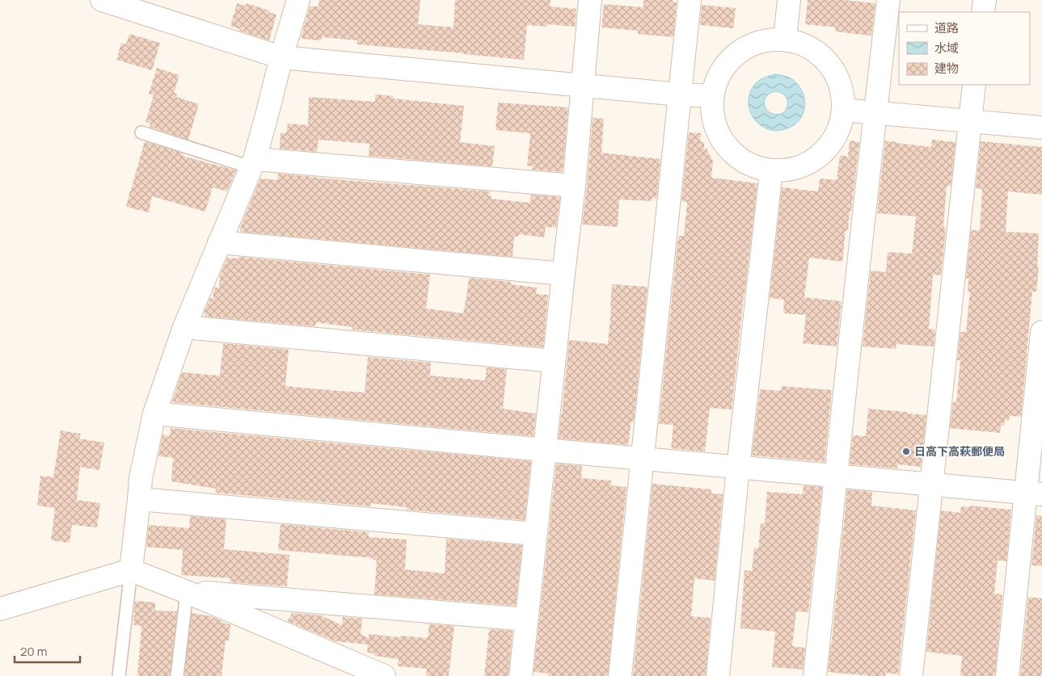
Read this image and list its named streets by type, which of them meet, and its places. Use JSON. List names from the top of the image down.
{
  "places": ["日高下高萩郵便局"],
  "legend": ["道路", "水域", "建物"],
  "scale_bar": "20 m"
}
